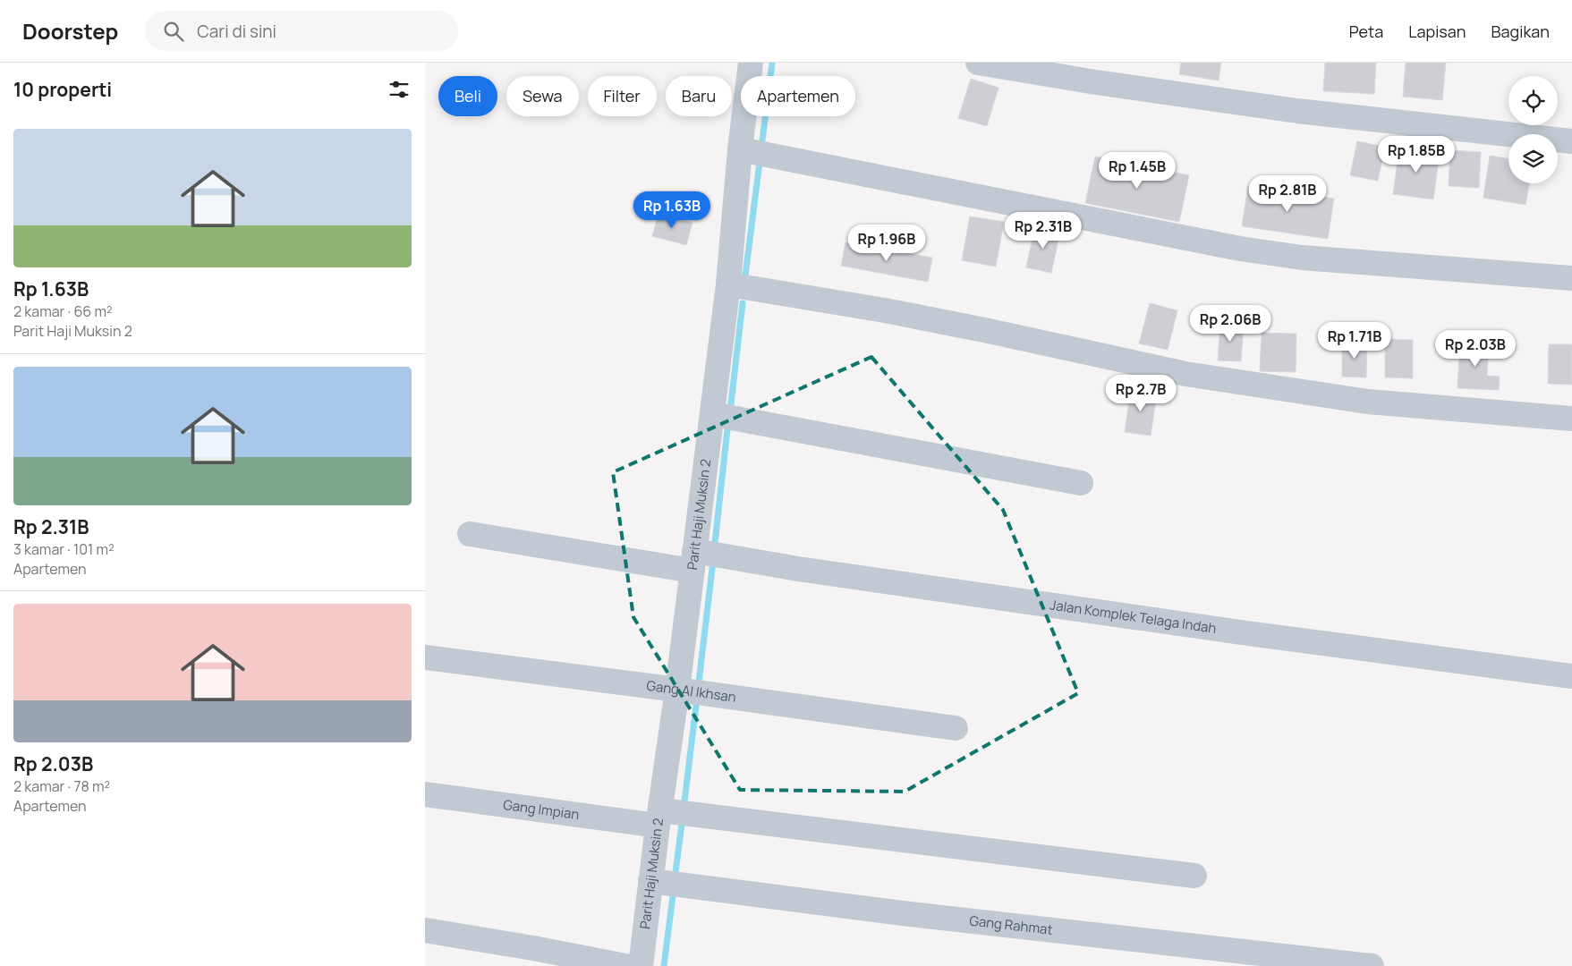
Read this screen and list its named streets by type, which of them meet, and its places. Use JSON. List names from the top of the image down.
{
  "streets": {
    "street": [
      "Parit Haji Muksin 2",
      "Jalan Komplek Telaga Indah",
      "Gang Al Ikhsan",
      "Gang Impian",
      "Gang Rahmat"
    ]
  },
  "crossings": [
    ["Parit Haji Muksin 2", "Jalan Komplek Telaga Indah"],
    ["Parit Haji Muksin 2", "Gang Al Ikhsan"],
    ["Parit Haji Muksin 2", "Gang Impian"],
    ["Parit Haji Muksin 2", "Gang Rahmat"]
  ],
  "page": {
    "header": "Doorstep",
    "search": "Cari di sini",
    "nav": ["Peta", "Lapisan", "Bagikan"],
    "heading": "10 properti",
    "chip": [
      "Beli",
      "Sewa",
      "Filter",
      "Baru",
      "Apartemen"
    ],
    "list": [
      {
        "name": "Rp 1.63B",
        "note": "2 kamar · 66 m² · Parit Haji Muksin 2"
      },
      {
        "name": "Rp 2.31B",
        "note": "3 kamar · 101 m² · Apartemen"
      },
      {
        "name": "Rp 2.03B",
        "note": "2 kamar · 78 m² · Apartemen"
      }
    ],
    "price": [
      "Rp 1.85B",
      "Rp 1.45B",
      "Rp 2.81B",
      "Rp 1.63B",
      "Rp 2.31B",
      "Rp 1.96B",
      "Rp 2.06B",
      "Rp 1.71B",
      "Rp 2.03B",
      "Rp 2.7B"
    ]
  }
}
